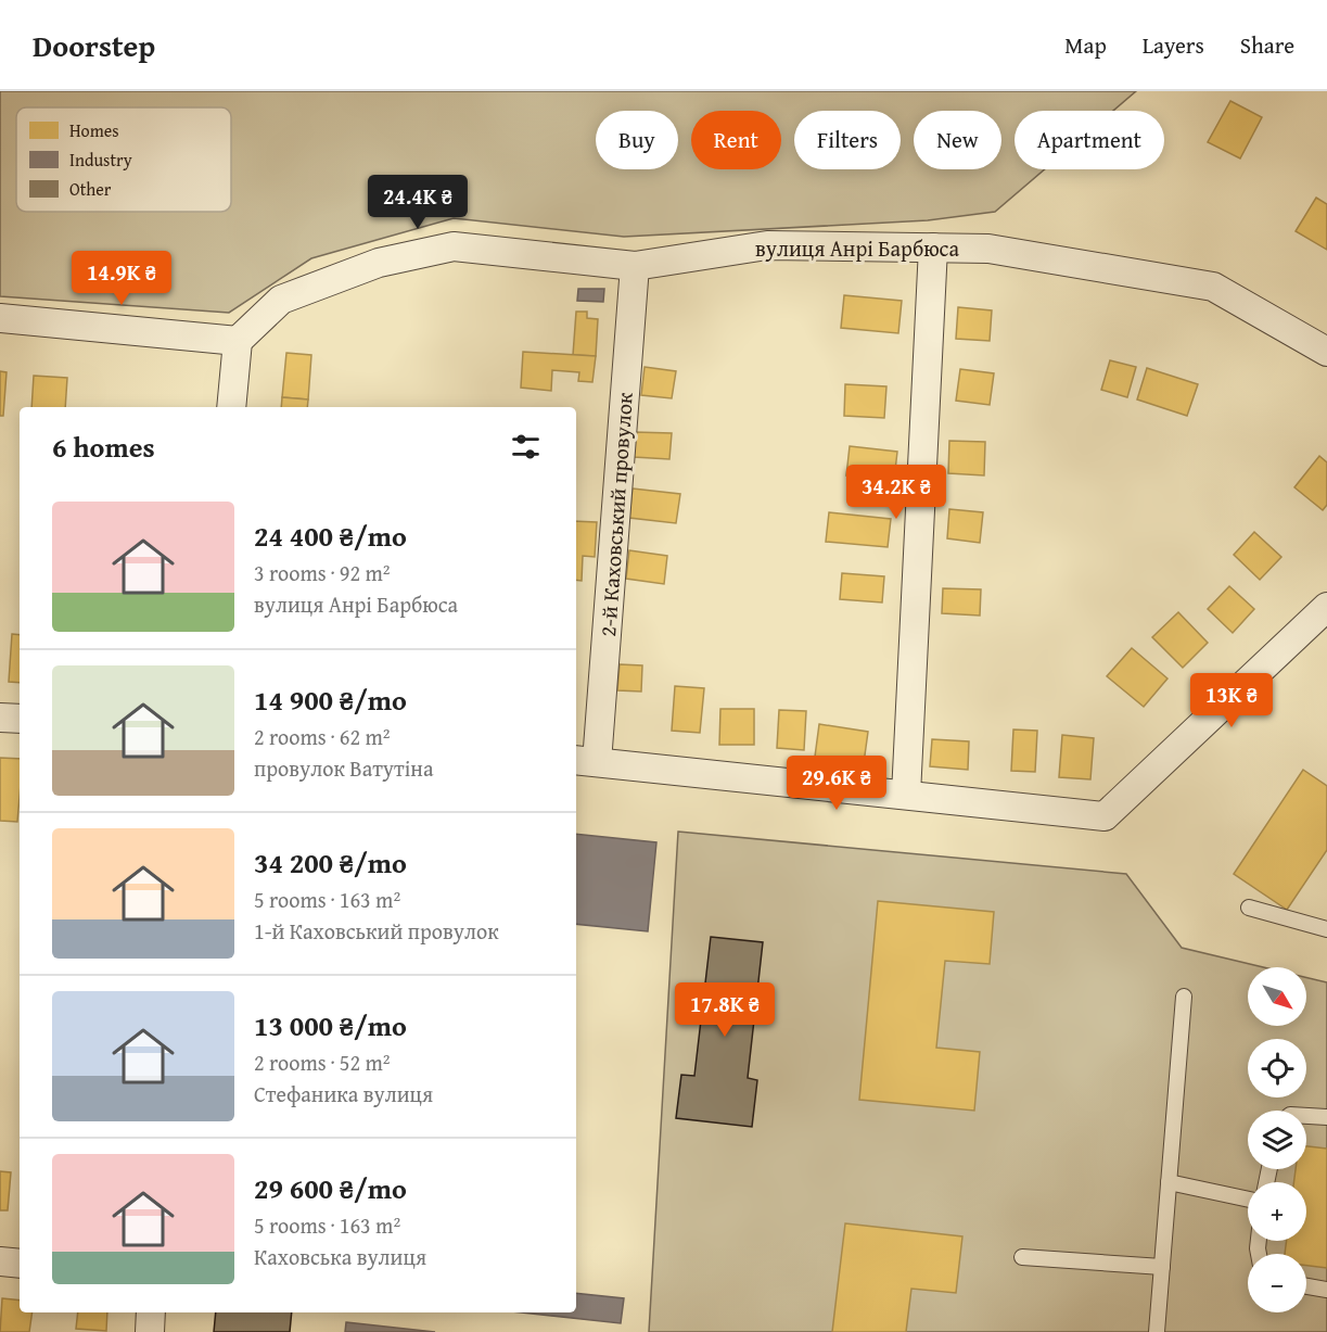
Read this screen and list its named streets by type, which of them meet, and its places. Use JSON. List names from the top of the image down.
{
  "streets": {
    "street": ["вулиця Анрі Барбюса", "2-й Каховський провулок"]
  },
  "crossings": [
    ["вулиця Анрі Барбюса", "2-й Каховський провулок"]
  ],
  "legend": ["Homes", "Industry", "Other"],
  "north": "bottom right",
  "page": {
    "header": "Doorstep",
    "nav": ["Map", "Layers", "Share"],
    "chip": [
      "Buy",
      "Rent",
      "Filters",
      "New",
      "Apartment"
    ],
    "price": [
      "24.4K ₴",
      "14.9K ₴",
      "34.2K ₴",
      "13K ₴",
      "29.6K ₴",
      "17.8K ₴"
    ],
    "heading": "6 homes",
    "list": [
      {
        "name": "24 400 ₴/mo",
        "note": "3 rooms · 92 m² · вулиця Анрі Барбюса"
      },
      {
        "name": "14 900 ₴/mo",
        "note": "2 rooms · 62 m² · провулок Ватутіна"
      },
      {
        "name": "34 200 ₴/mo",
        "note": "5 rooms · 163 m² · 1-й Каховський провулок"
      },
      {
        "name": "13 000 ₴/mo",
        "note": "2 rooms · 52 m² · Стефаника вулиця"
      },
      {
        "name": "29 600 ₴/mo",
        "note": "5 rooms · 163 m² · Каховська вулиця"
      }
    ],
    "map_buttons": ["+", "−"]
  }
}
